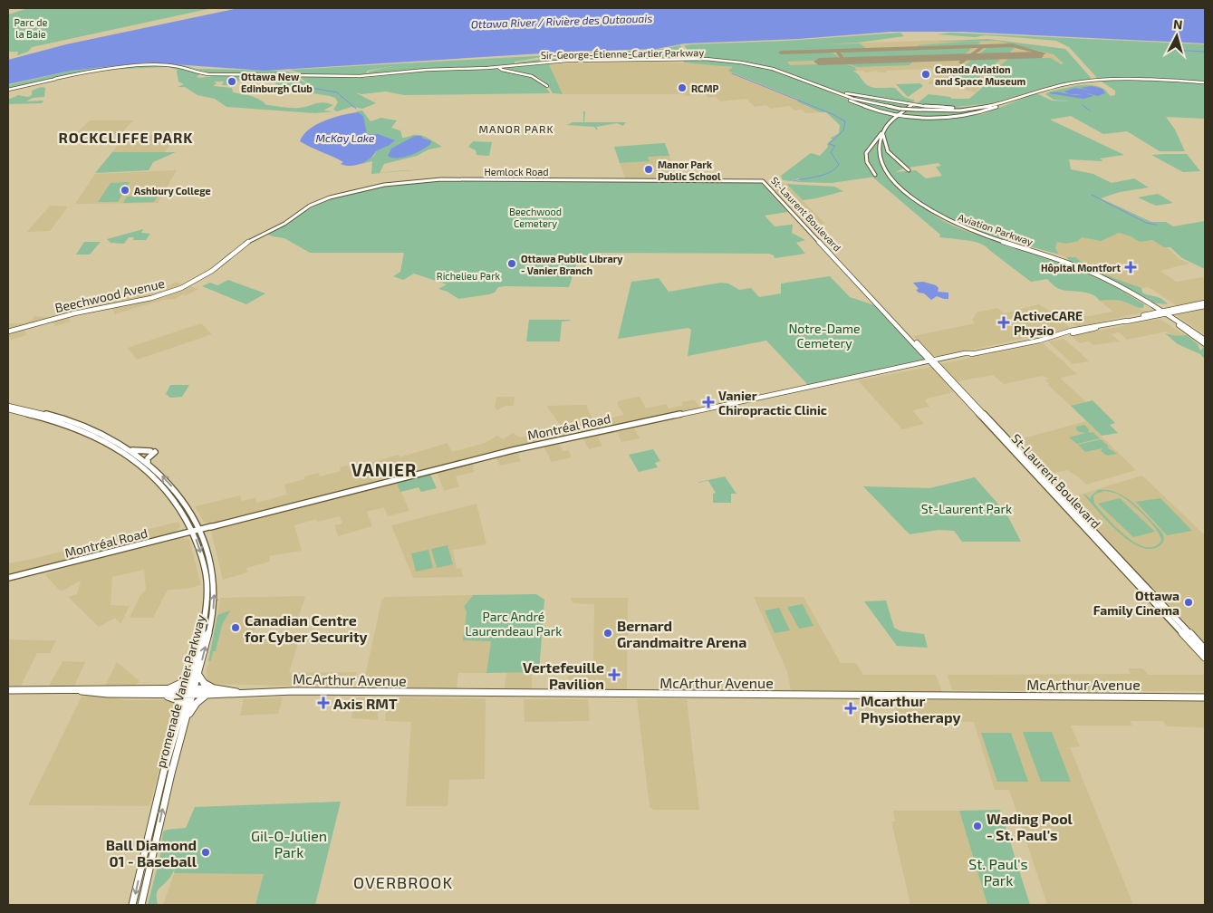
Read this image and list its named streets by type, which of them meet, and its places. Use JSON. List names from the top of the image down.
{
  "streets": {
    "main road": [
      "Sir-George-Étienne-Cartier Parkway",
      "Hemlock Road",
      "St-Laurent Boulevard",
      "Aviation Parkway",
      "Beechwood Avenue",
      "Montréal Road",
      "McArthur Avenue",
      "promenade Vanier Parkway"
    ]
  },
  "crossings": [
    ["Hemlock Road", "St-Laurent Boulevard"],
    ["Hemlock Road", "Beechwood Avenue"],
    ["St-Laurent Boulevard", "Montréal Road"],
    ["Aviation Parkway", "Montréal Road"],
    ["Montréal Road", "promenade Vanier Parkway"],
    ["McArthur Avenue", "promenade Vanier Parkway"]
  ],
  "districts": [
    "MANOR PARK",
    "ROCKCLIFFE PARK",
    "VANIER",
    "OVERBROOK"
  ],
  "water": ["Ottawa River / Rivière des Outaouais", "McKay Lake"],
  "parks": [
    "Parc de la Baie",
    "Beechwood Cemetery",
    "Richelieu Park",
    "Notre-Dame Cemetery",
    "St-Laurent Park",
    "Parc André Laurendeau Park",
    "Gil-O-Julien Park",
    "St. Paul's Park"
  ],
  "places": {
    "other": [
      "Canada Aviation and Space Museum",
      "Ottawa New Edinburgh Club",
      "RCMP",
      "Manor Park Public School",
      "Ashbury College",
      "Ottawa Public Library - Vanier Branch",
      "Ottawa Family Cinema",
      "Canadian Centre for Cyber Security",
      "Bernard Grandmaitre Arena",
      "Wading Pool - St. Paul's",
      "Ball Diamond 01 - Baseball"
    ],
    "health": [
      "Hôpital Montfort",
      "ActiveCARE Physio",
      "Vanier Chiropractic Clinic",
      "Vertefeuille Pavilion",
      "Axis RMT",
      "Mcarthur Physiotherapy"
    ]
  },
  "north": "top"
}
